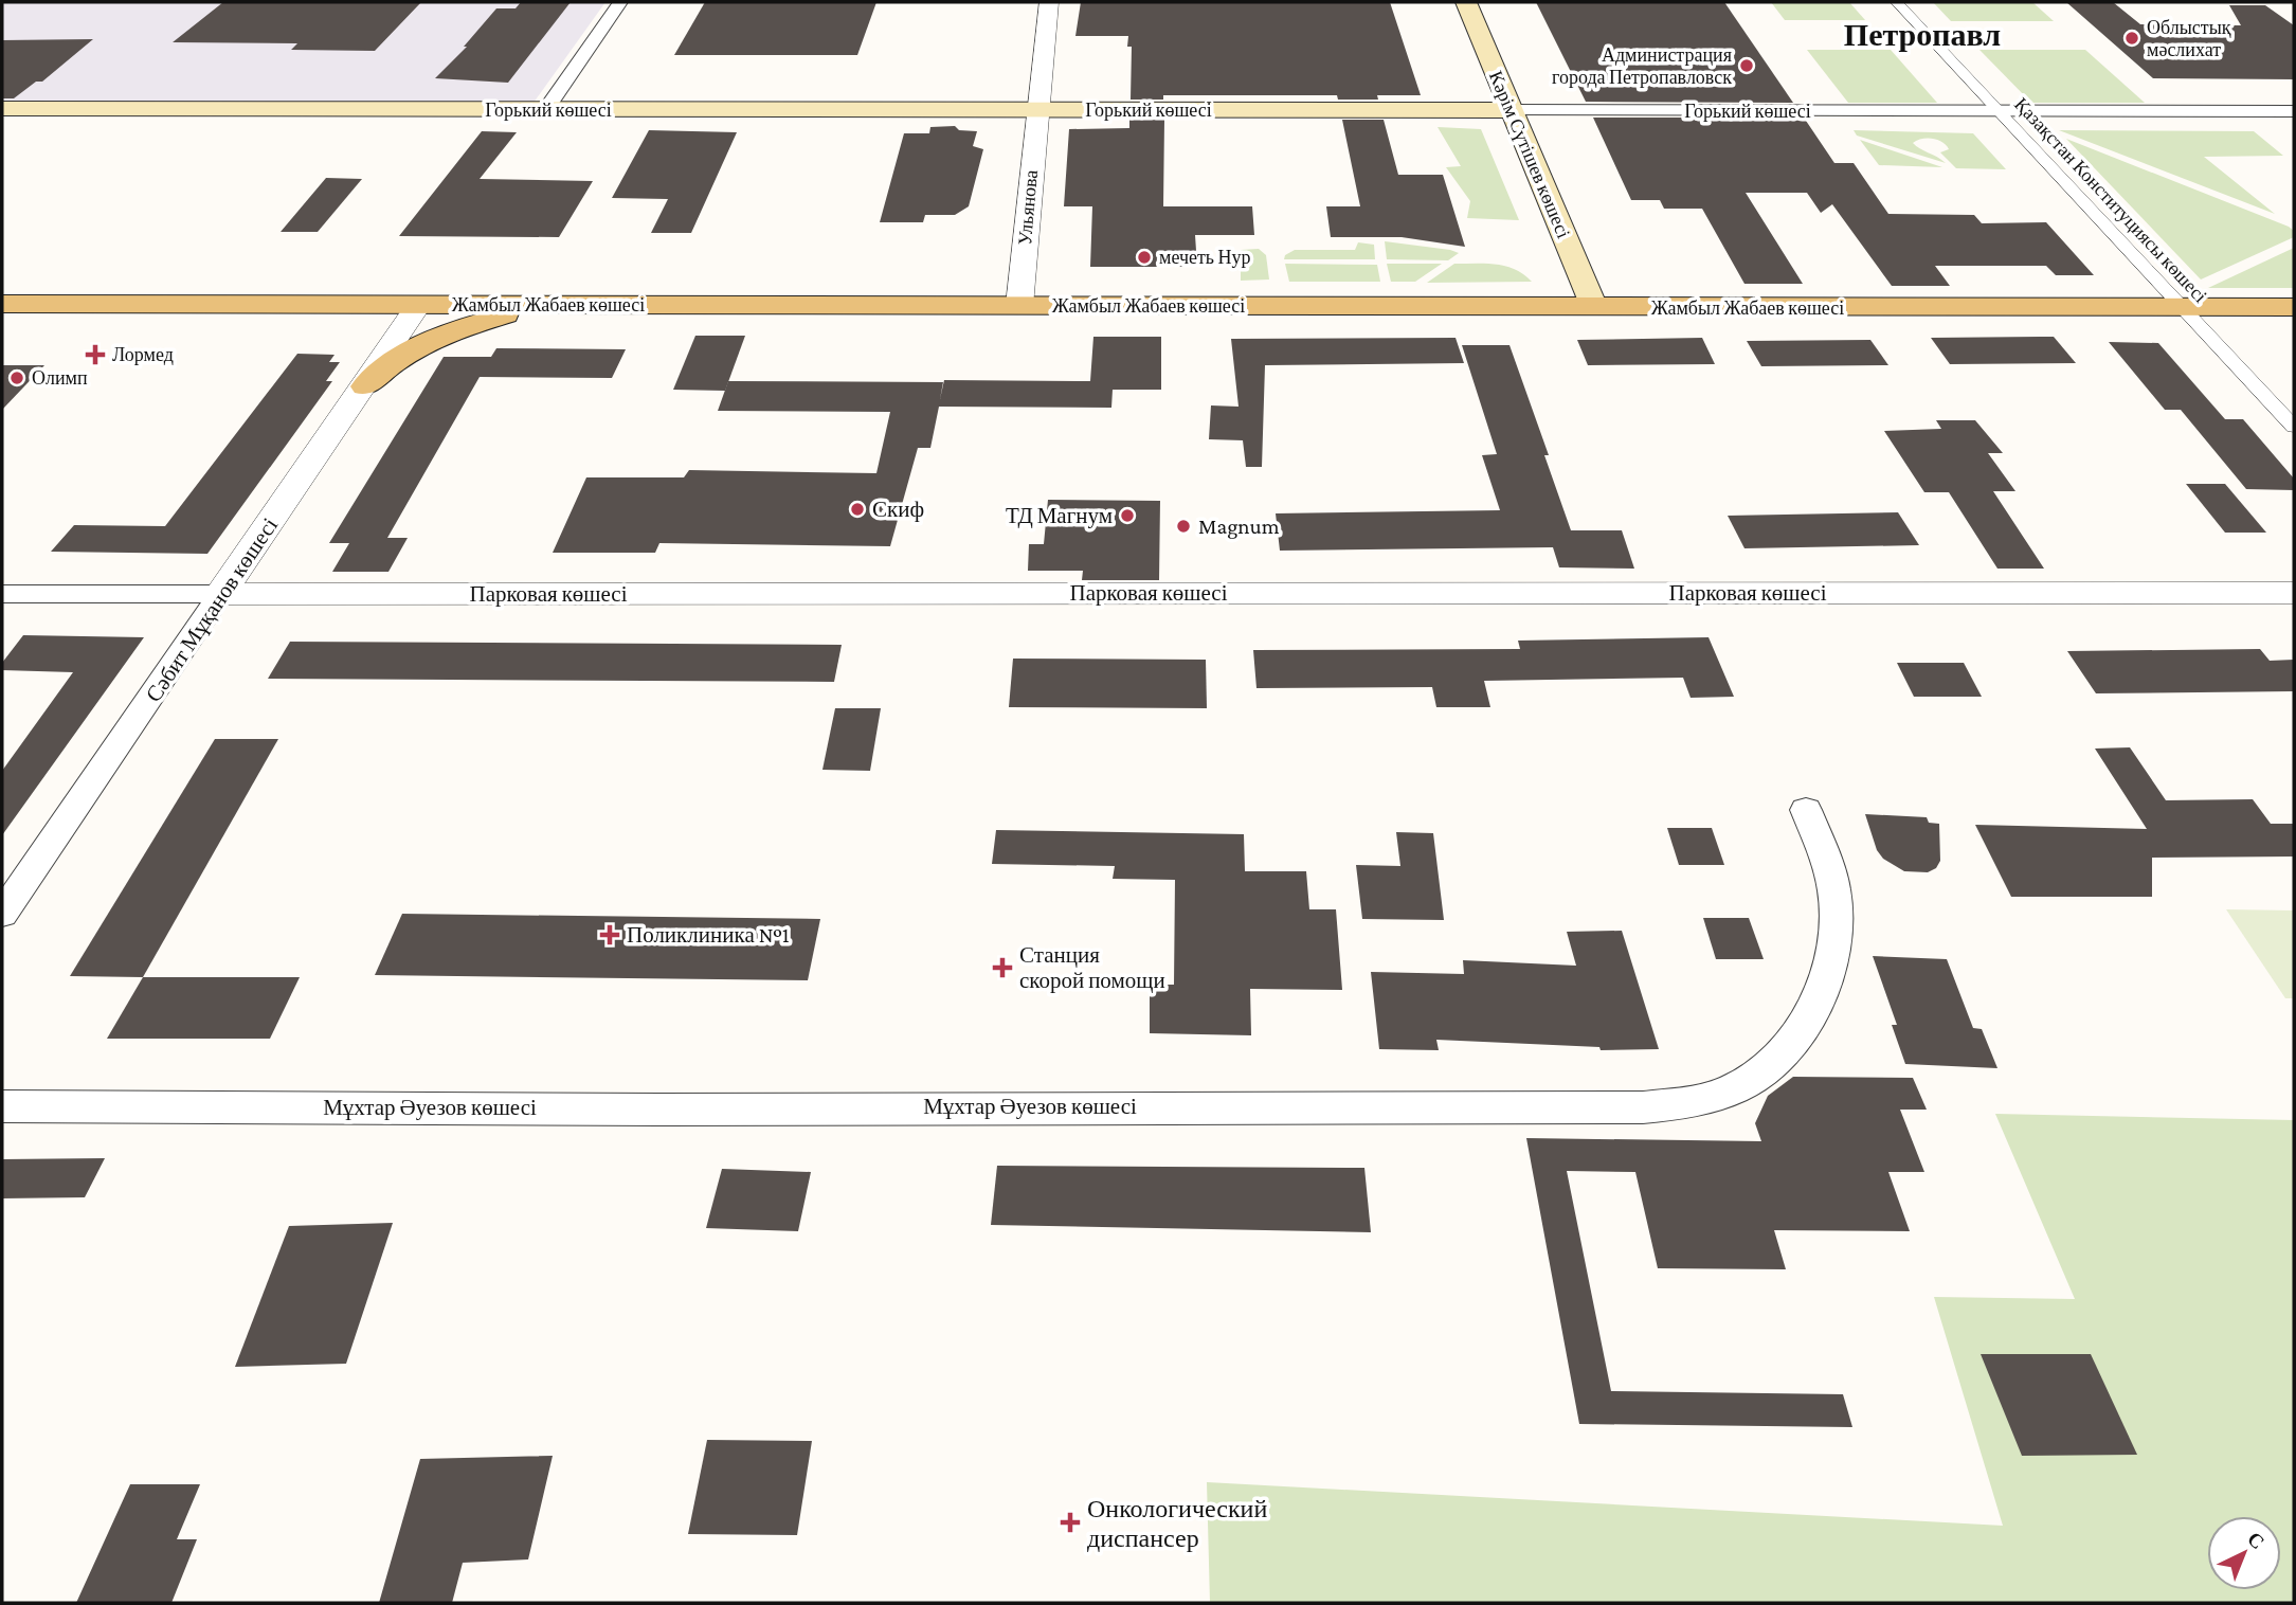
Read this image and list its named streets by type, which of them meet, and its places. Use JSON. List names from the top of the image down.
{
  "streets": {
    "main road": ["Горький көшесі", "Кәрім Сүтішев көшесі", "Жамбыл Жабаев көшесі"],
    "street": [
      "Қазақстан Конституциясы көшесі",
      "Ульянова",
      "Парковая көшесі",
      "Сәбит Мұқанов көшесі",
      "Мұхтар Әуезов көшесі"
    ]
  },
  "crossings": [
    ["Горький көшесі", "Кәрім Сүтішев көшесі"],
    ["Горький көшесі", "Қазақстан Конституциясы көшесі"],
    ["Горький көшесі", "Ульянова"],
    ["Кәрім Сүтішев көшесі", "Жамбыл Жабаев көшесі"],
    ["Қазақстан Конституциясы көшесі", "Жамбыл Жабаев көшесі"],
    ["Ульянова", "Жамбыл Жабаев көшесі"],
    ["Жамбыл Жабаев көшесі", "Сәбит Мұқанов көшесі"],
    ["Парковая көшесі", "Сәбит Мұқанов көшесі"]
  ],
  "districts": ["Петропавл"],
  "places": {
    "other": [
      "Облыстық мәслихат",
      "Администрация города Петропавловск",
      "мечеть Нур",
      "Олимп",
      "Скиф",
      "ТД Магнум",
      "Magnum"
    ],
    "health": [
      "Лормед",
      "Поликлиника №1",
      "Станция скорой помощи",
      "Онкологический диспансер"
    ]
  },
  "north": "top right"
}
